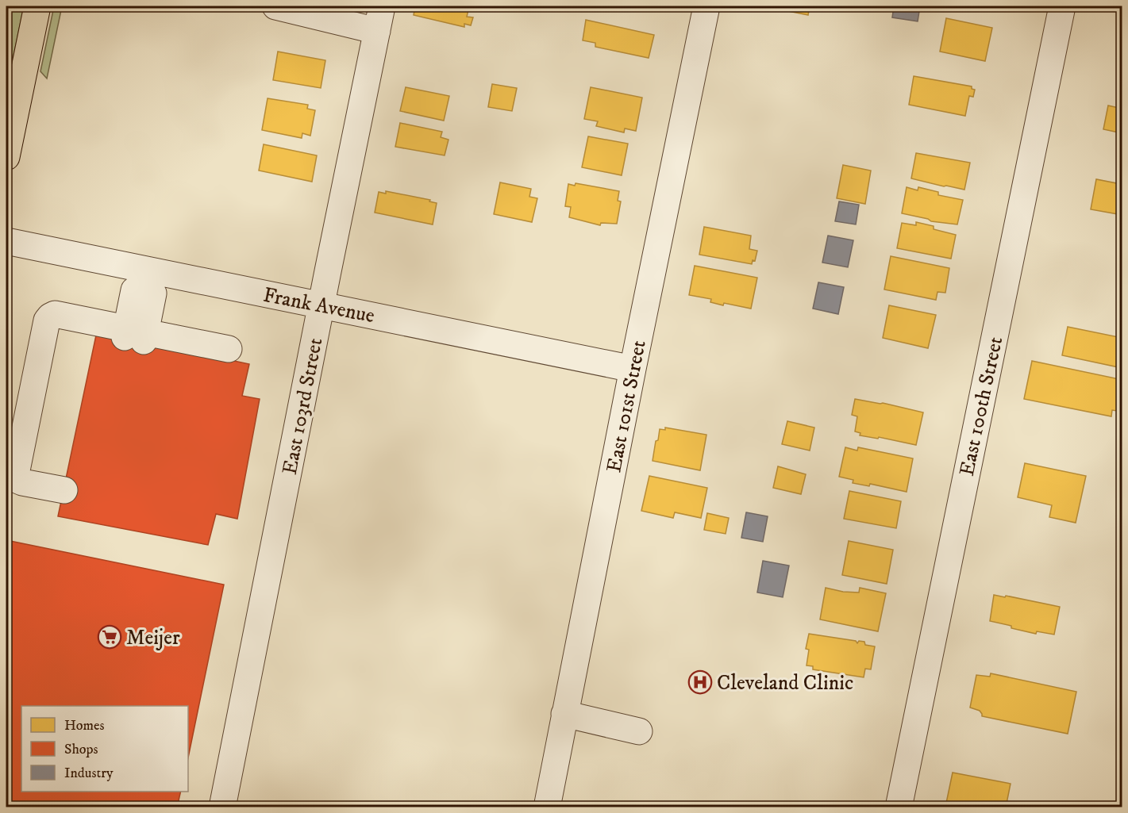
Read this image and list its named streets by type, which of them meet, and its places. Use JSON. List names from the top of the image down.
{
  "streets": {
    "street": [
      "Frank Avenue",
      "East 103rd Street",
      "East 101st Street",
      "East 100th Street"
    ]
  },
  "crossings": [
    ["Frank Avenue", "East 103rd Street"],
    ["Frank Avenue", "East 101st Street"]
  ],
  "places": {
    "supermarket": ["Meijer"],
    "hospital": ["Cleveland Clinic"]
  },
  "legend": ["Homes", "Shops", "Industry"]
}
